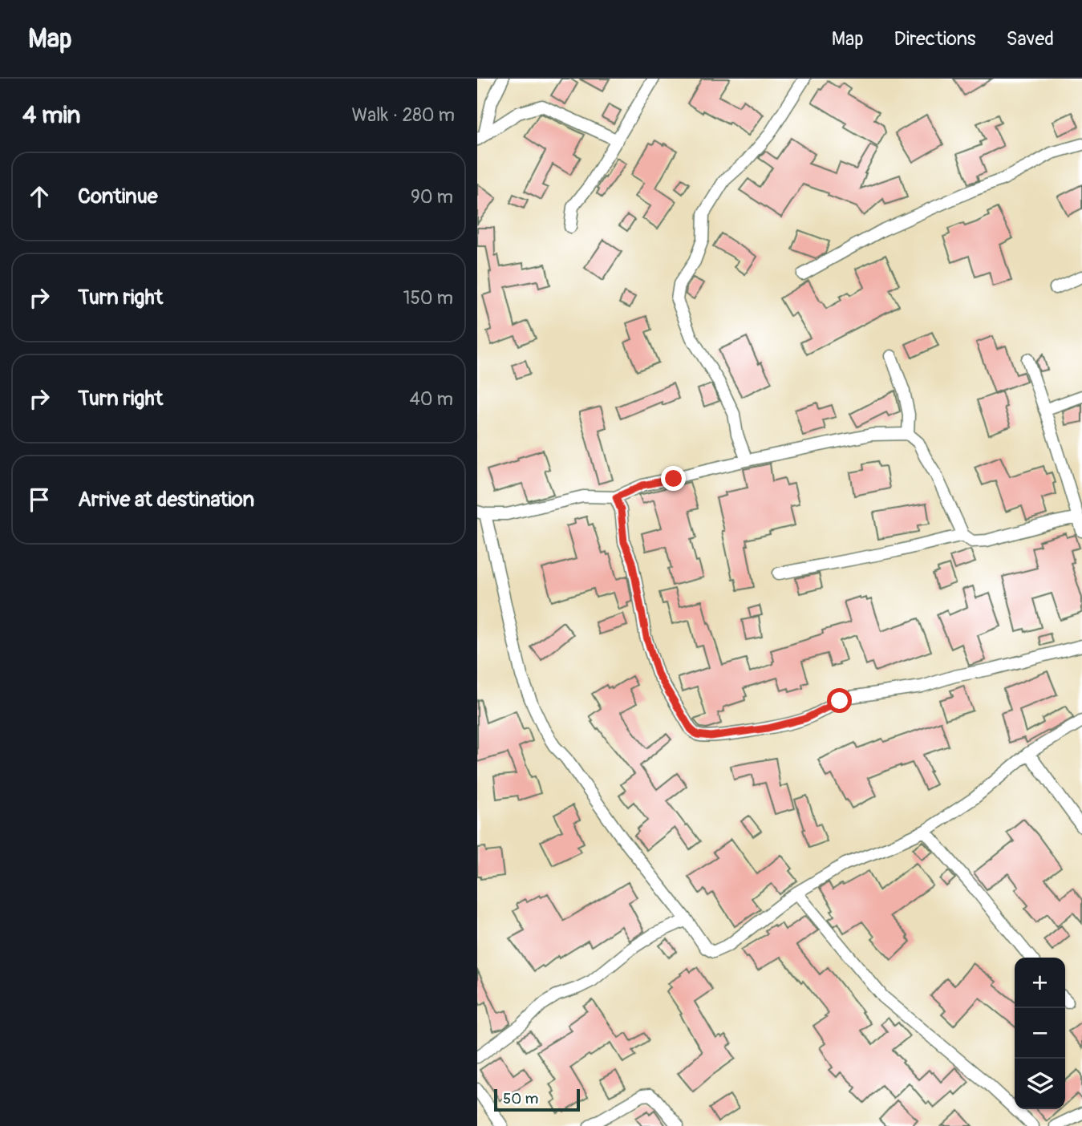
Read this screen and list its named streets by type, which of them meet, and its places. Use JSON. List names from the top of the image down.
{
  "scale_bar": "50 m",
  "page": {
    "header": "Map",
    "nav": ["Map", "Directions", "Saved"],
    "heading": ["4 min", "Walk · 280 m"],
    "list": [
      ["Continue", "90 m"],
      ["Turn right", "150 m"],
      ["Turn right", "40 m"],
      "Arrive at destination"
    ],
    "map_buttons": ["+", "−"],
    "scale": "50 m"
  }
}
